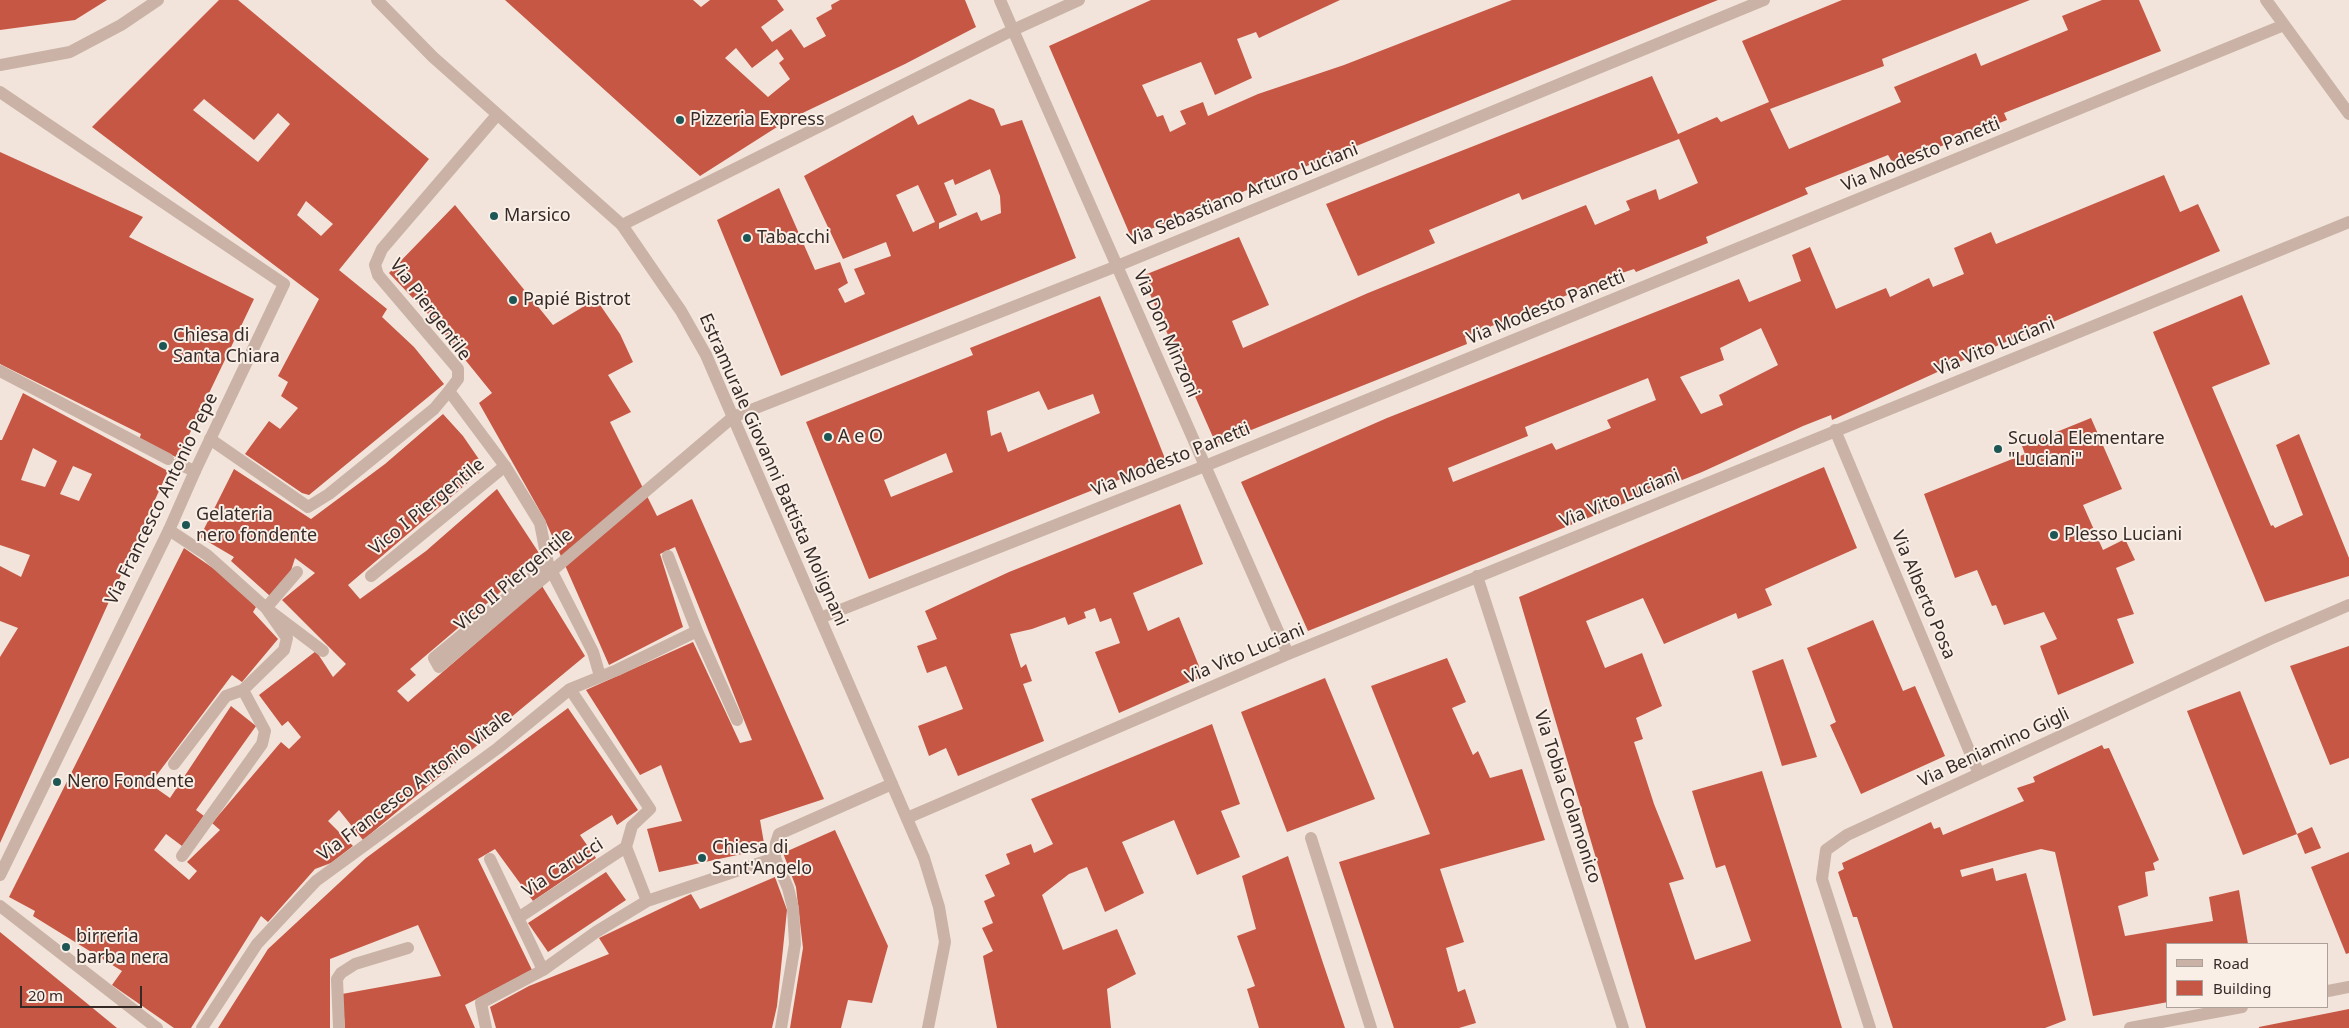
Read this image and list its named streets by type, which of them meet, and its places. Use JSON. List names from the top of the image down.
{
  "streets": {
    "street": [
      "Via Modesto Panetti",
      "Via Sebastiano Arturo Luciani",
      "Via Piergentile",
      "Via Don Minzoni",
      "Via Vito Luciani",
      "Estramurale Giovanni Battista Molignani",
      "Via Francesco Antonio Pepe",
      "Vico I Piergentile",
      "Vico II Piergentile",
      "Via Alberto Posa",
      "Via Beniamino Gigli",
      "Via Francesco Antonio Vitale",
      "Via Tobia Colamonico",
      "Via Carucci"
    ]
  },
  "crossings": [
    ["Via Modesto Panetti", "Via Don Minzoni"],
    ["Via Modesto Panetti", "Estramurale Giovanni Battista Molignani"],
    ["Via Sebastiano Arturo Luciani", "Via Don Minzoni"],
    ["Via Sebastiano Arturo Luciani", "Estramurale Giovanni Battista Molignani"],
    ["Via Sebastiano Arturo Luciani", "Vico II Piergentile"],
    ["Via Piergentile", "Estramurale Giovanni Battista Molignani"],
    ["Via Don Minzoni", "Via Vito Luciani"],
    ["Via Vito Luciani", "Estramurale Giovanni Battista Molignani"],
    ["Via Vito Luciani", "Via Alberto Posa"],
    ["Via Vito Luciani", "Via Tobia Colamonico"],
    ["Estramurale Giovanni Battista Molignani", "Vico II Piergentile"],
    ["Via Alberto Posa", "Via Beniamino Gigli"]
  ],
  "places": [
    "Pizzeria Express",
    "Marsico",
    "Tabacchi",
    "Papié Bistrot",
    "Chiesa di Santa Chiara",
    "A e O",
    "Scuola Elementare \"Luciani\"",
    "Gelateria nero fondente",
    "Plesso Luciani",
    "Nero Fondente",
    "Chiesa di Sant'Angelo",
    "birreria barba nera"
  ],
  "legend": ["Road", "Building"],
  "scale_bar": "20 m"
}
